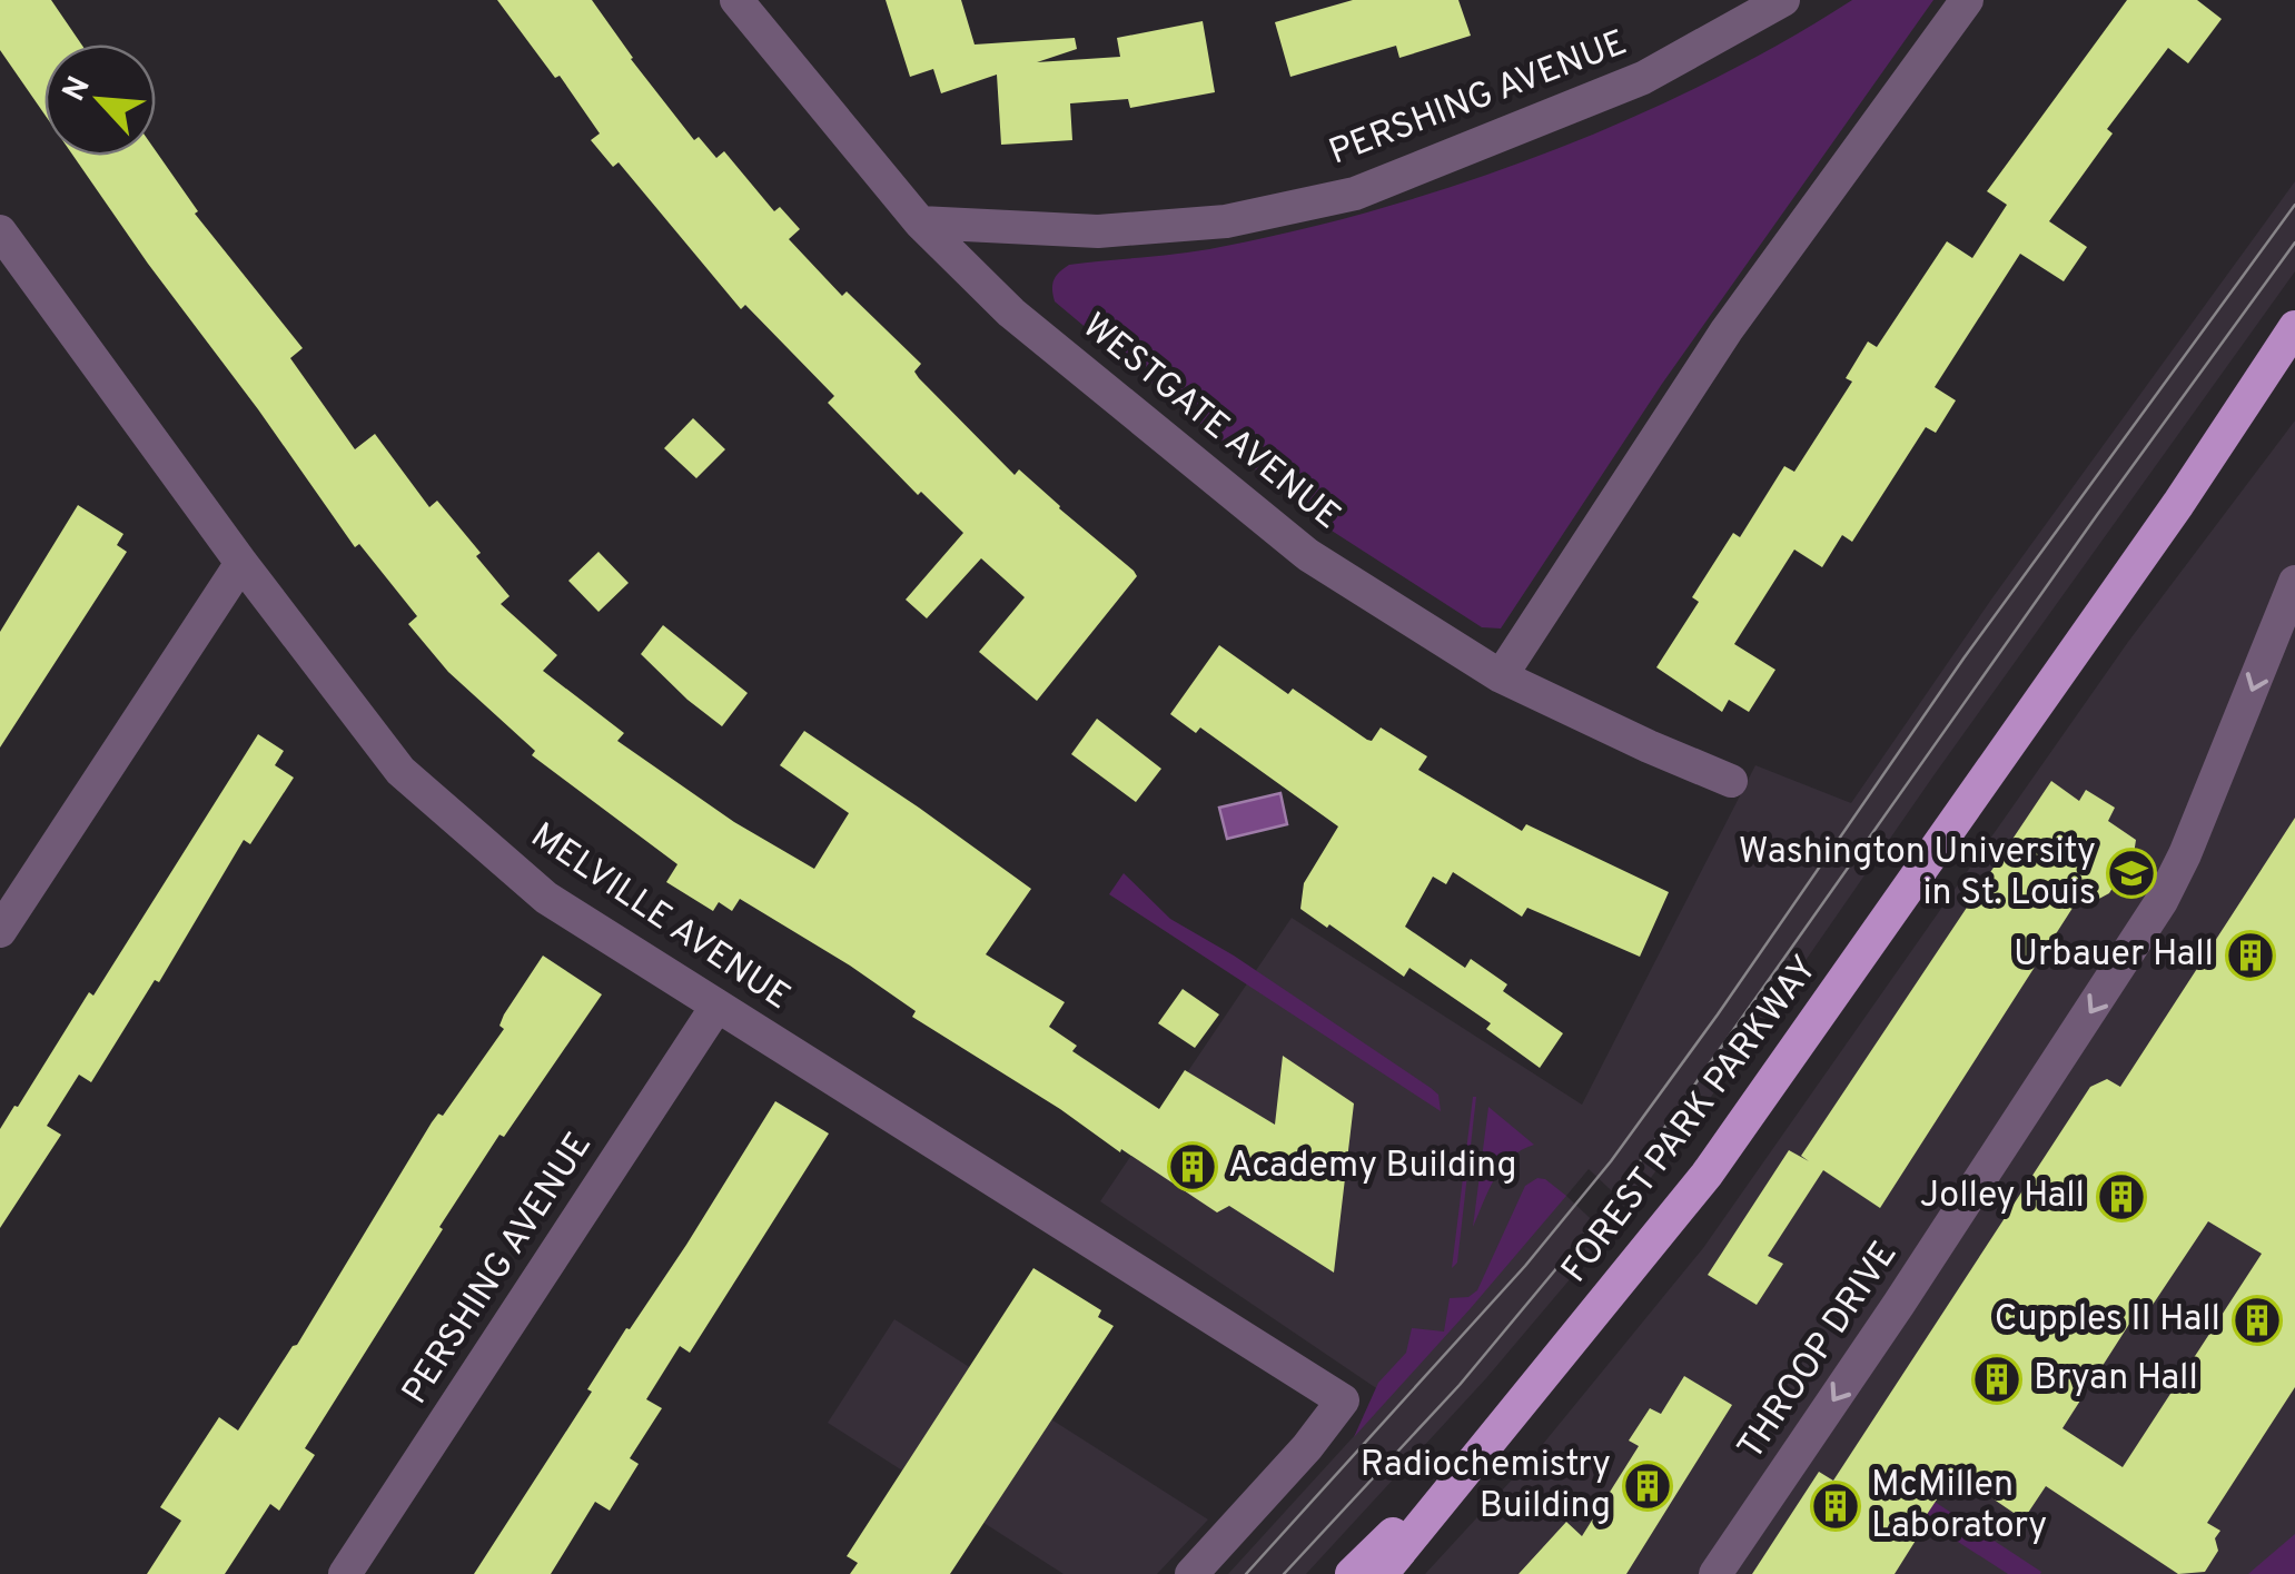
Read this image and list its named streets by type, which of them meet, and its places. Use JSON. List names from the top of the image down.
{
  "streets": {
    "main road": ["FOREST PARK PARKWAY"],
    "street": [
      "PERSHING AVENUE",
      "WESTGATE AVENUE",
      "MELVILLE AVENUE",
      "THROOP DRIVE"
    ]
  },
  "crossings": [
    ["PERSHING AVENUE", "WESTGATE AVENUE"],
    ["PERSHING AVENUE", "MELVILLE AVENUE"]
  ],
  "one_way": ["THROOP DRIVE"],
  "places": {
    "school or university": ["Washington University in St. Louis"],
    "building": [
      "Urbauer Hall",
      "Academy Building",
      "Jolley Hall",
      "Cupples II Hall",
      "Bryan Hall",
      "Radiochemistry Building",
      "McMillen Laboratory"
    ]
  },
  "north": "top left"
}
